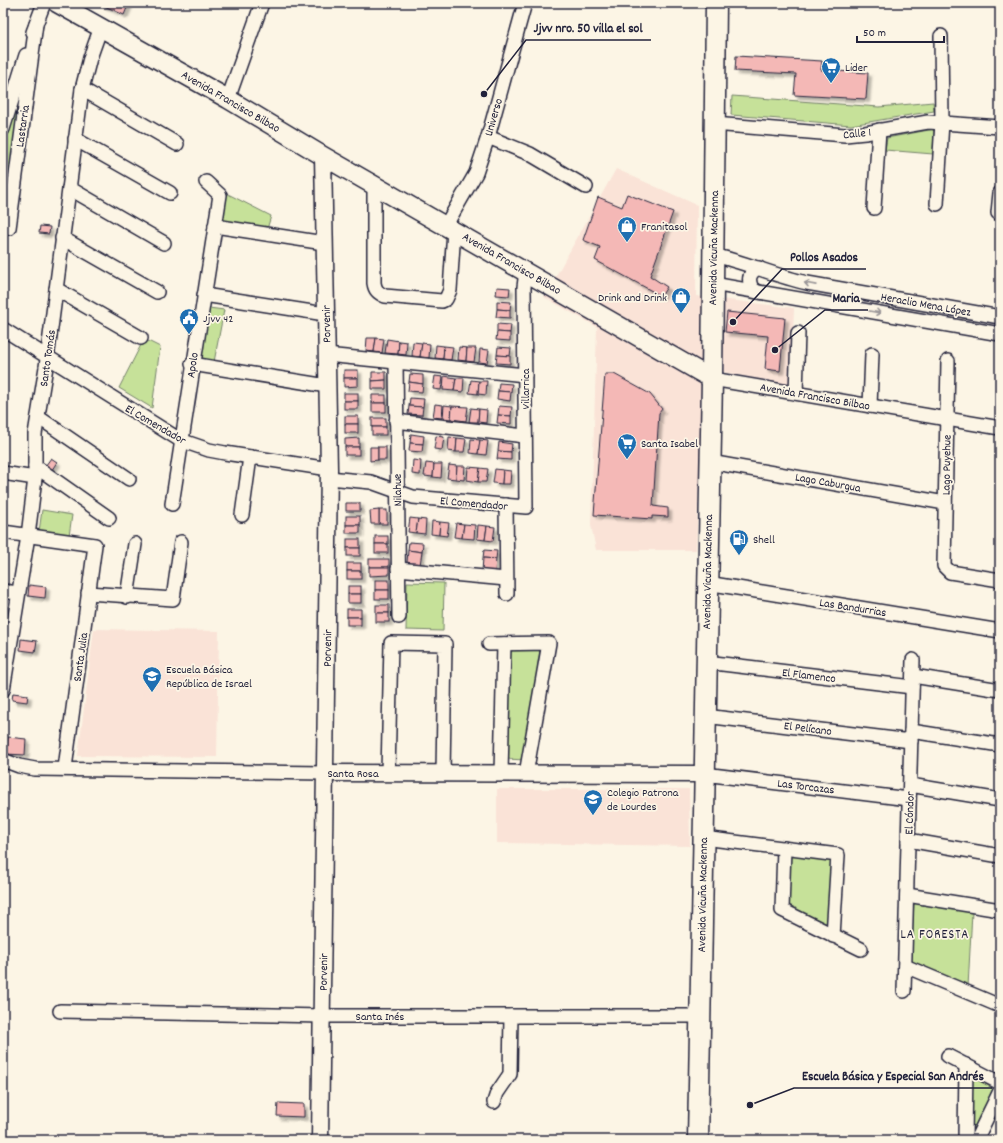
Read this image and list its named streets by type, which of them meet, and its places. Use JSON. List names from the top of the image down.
{
  "streets": {
    "main road": ["Avenida Francisco Bilbao", "Avenida Vicuña Mackenna"],
    "street": [
      "Universo",
      "Lastarria",
      "Calle 1",
      "Heraclio Mena López",
      "Porvenir",
      "Santo Tomás",
      "Apolo",
      "Villarrica",
      "El Comendador",
      "Lago Puyehue",
      "Lago Caburgua",
      "Nilahue",
      "Las Bandurrias",
      "Santa Julia",
      "El Flamenco",
      "El Pelícano",
      "Santa Rosa",
      "Las Torcazas",
      "El Cóndor",
      "Santa Inés"
    ]
  },
  "crossings": [
    ["Avenida Francisco Bilbao", "Universo"],
    ["Avenida Francisco Bilbao", "Avenida Vicuña Mackenna"],
    ["Avenida Francisco Bilbao", "Porvenir"],
    ["Avenida Francisco Bilbao", "Santo Tomás"],
    ["Avenida Francisco Bilbao", "Villarrica"],
    ["Avenida Francisco Bilbao", "Lago Puyehue"],
    ["Calle 1", "Avenida Vicuña Mackenna"],
    ["Avenida Vicuña Mackenna", "Heraclio Mena López"],
    ["Avenida Vicuña Mackenna", "Lago Caburgua"],
    ["Avenida Vicuña Mackenna", "Las Bandurrias"],
    ["Avenida Vicuña Mackenna", "El Flamenco"],
    ["Avenida Vicuña Mackenna", "El Pelícano"],
    ["Avenida Vicuña Mackenna", "Santa Rosa"],
    ["Avenida Vicuña Mackenna", "Las Torcazas"],
    ["Avenida Vicuña Mackenna", "Santa Inés"],
    ["Porvenir", "El Comendador"],
    ["Porvenir", "Santa Rosa"],
    ["Porvenir", "Santa Inés"],
    ["Santo Tomás", "El Comendador"],
    ["Santo Tomás", "Santa Julia"],
    ["Apolo", "El Comendador"],
    ["Villarrica", "El Comendador"],
    ["El Comendador", "Nilahue"],
    ["Lago Puyehue", "Lago Caburgua"],
    ["Santa Julia", "Santa Rosa"],
    ["El Flamenco", "El Cóndor"],
    ["El Pelícano", "El Cóndor"],
    ["Santa Rosa", "Las Torcazas"],
    ["Las Torcazas", "El Cóndor"]
  ],
  "districts": ["LA FORESTA"],
  "places": {
    "supermarket": ["Lider", "Santa Isabel"],
    "other": [
      "Jjvv nro. 50 villa el sol",
      "Pollos Asados",
      "Maria",
      "Escuela Básica y Especial San Andrés"
    ],
    "shop": ["Franitasol", "Drink and Drink"],
    "public building": ["Jjvv 42"],
    "fuel station": ["Shell"],
    "school or university": ["Escuela Básica República de Israel", "Colegio Patrona de Lourdes"]
  },
  "scale_bar": "50 m"
}
